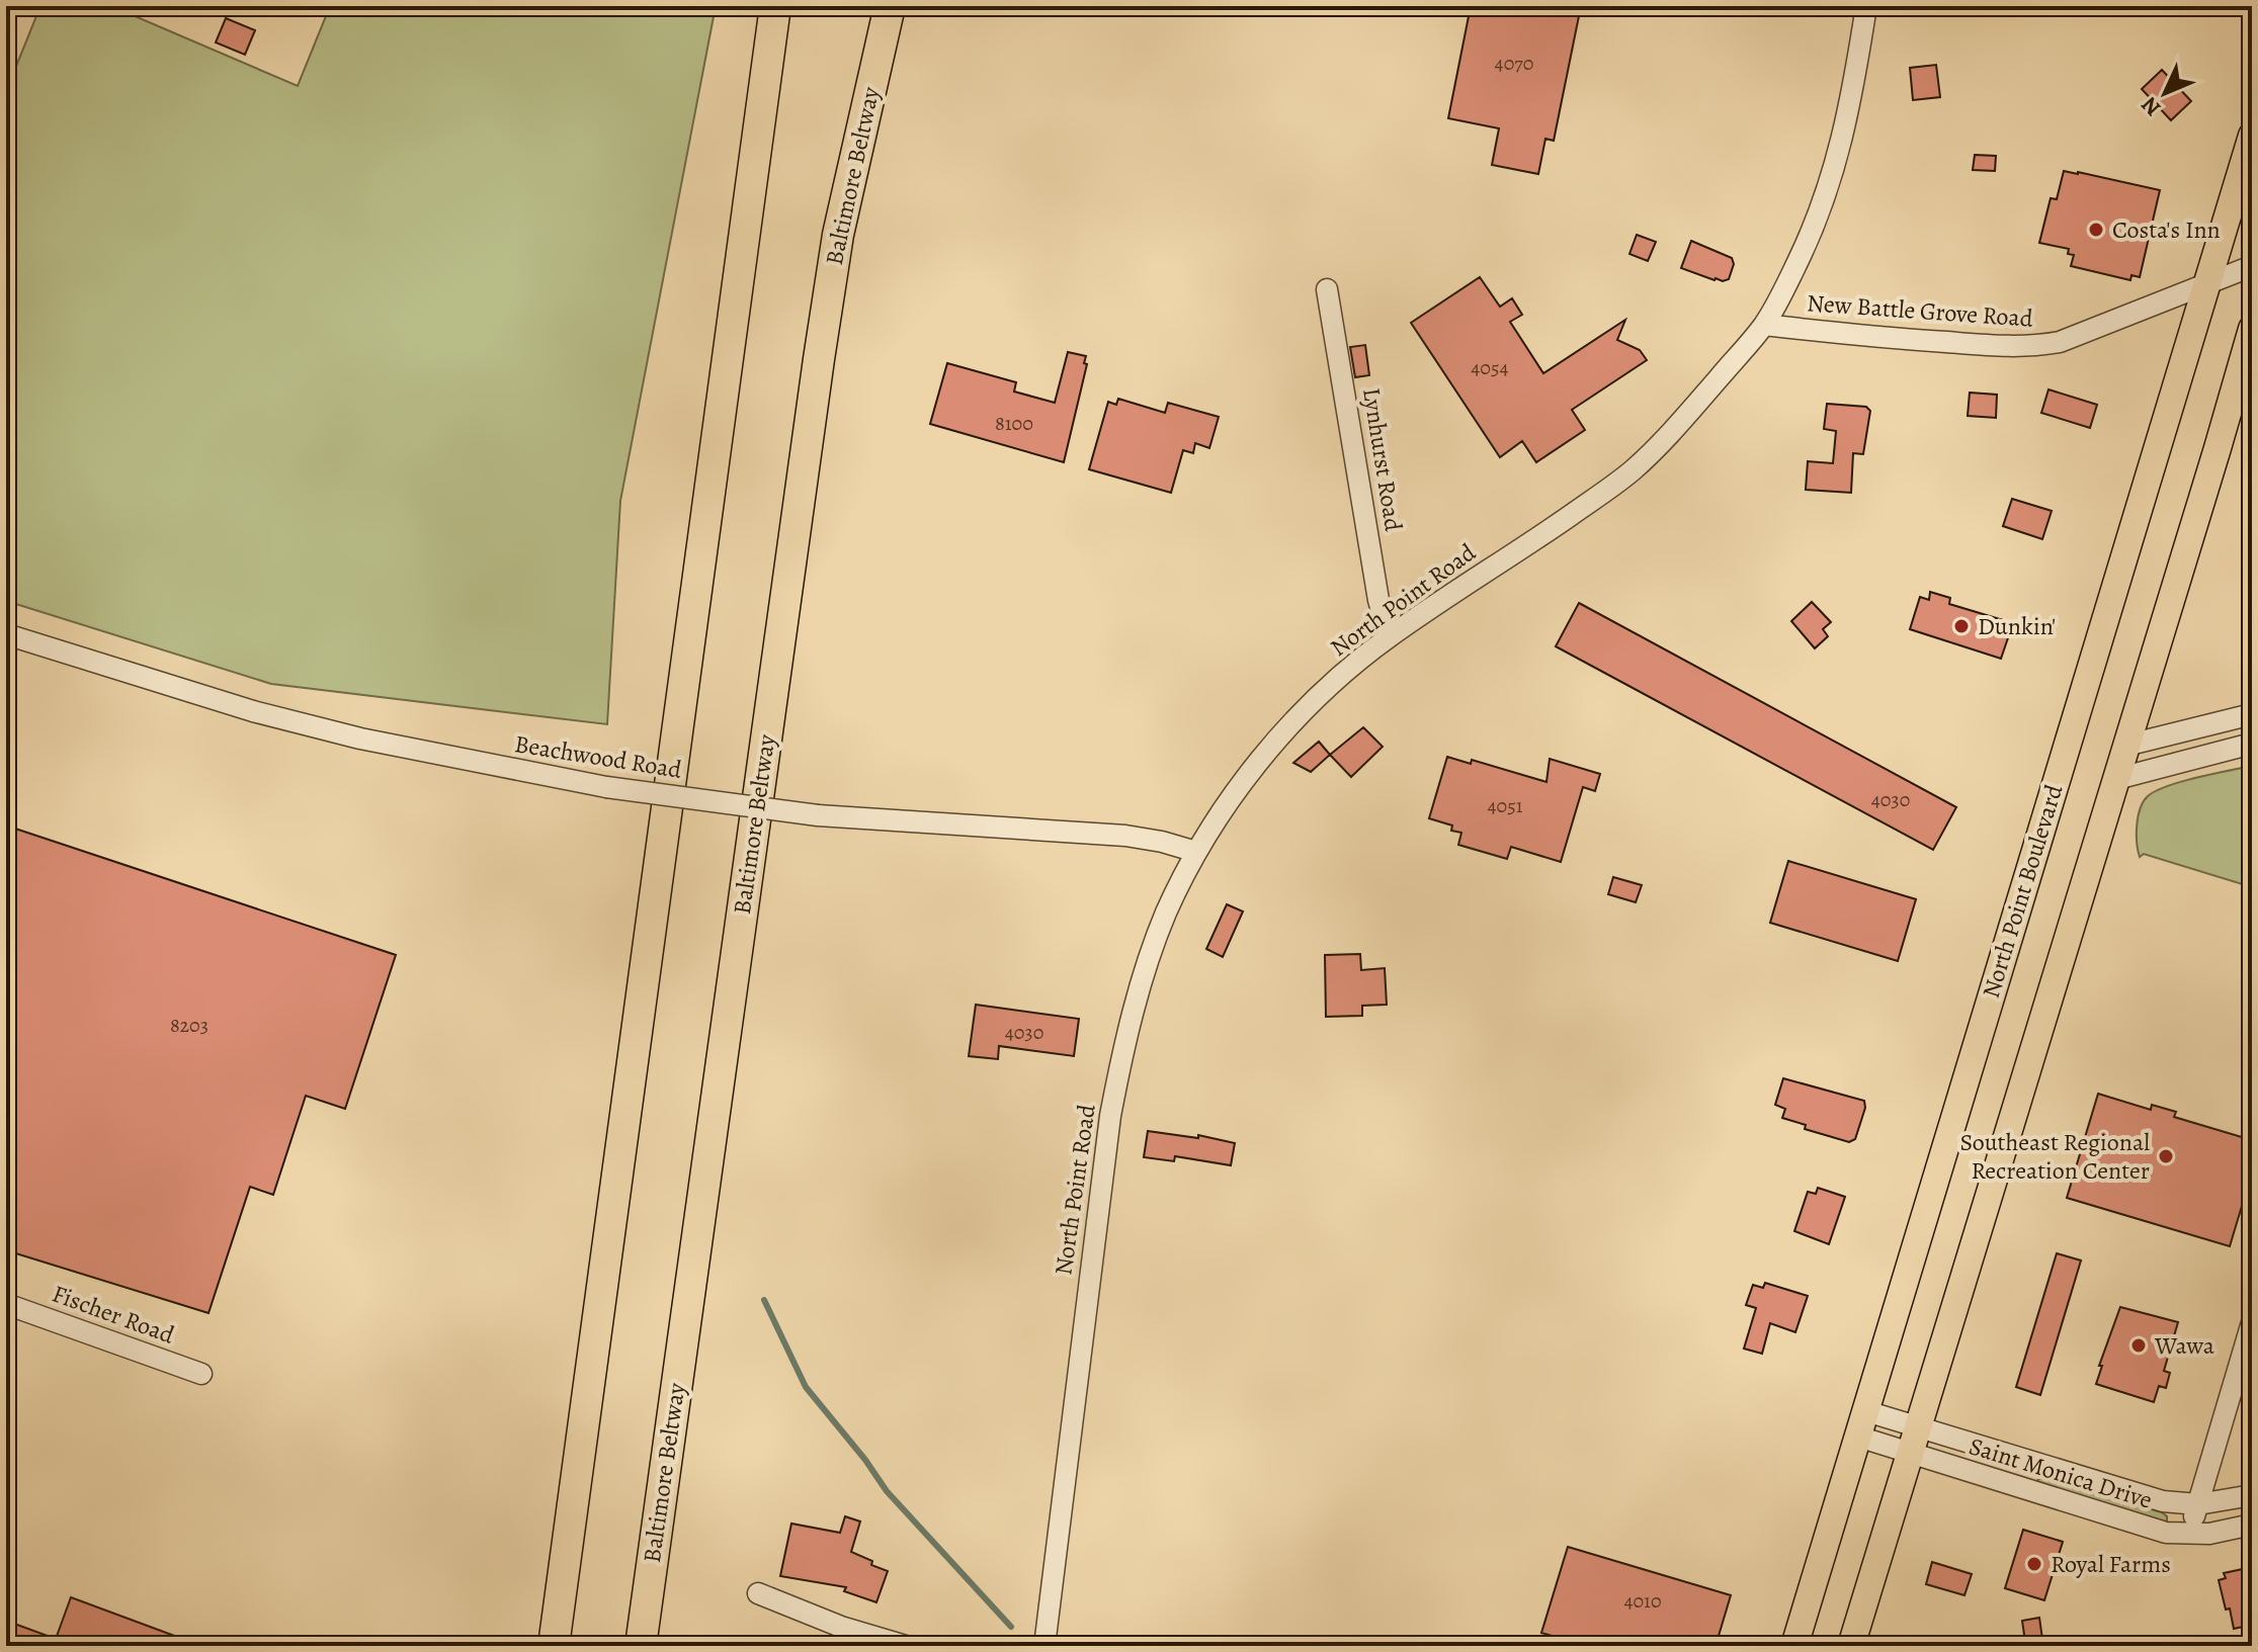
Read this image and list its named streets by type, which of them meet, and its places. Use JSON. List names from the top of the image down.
{
  "streets": {
    "highway": ["Baltimore Beltway"],
    "main road": ["North Point Boulevard"],
    "street": [
      "New Battle Grove Road",
      "Lynhurst Road",
      "North Point Road",
      "Beachwood Road",
      "Fischer Road",
      "Saint Monica Drive"
    ]
  },
  "crossings": [
    ["New Battle Grove Road", "North Point Road"],
    ["New Battle Grove Road", "North Point Boulevard"],
    ["Lynhurst Road", "North Point Road"],
    ["North Point Road", "Beachwood Road"],
    ["North Point Boulevard", "Saint Monica Drive"]
  ],
  "places": [
    "Costa's Inn",
    "Dunkin'",
    "Southeast Regional Recreation Center",
    "Wawa",
    "Royal Farms"
  ],
  "house_numbers": [
    "4070",
    "4054",
    "8100",
    "4030",
    "4051",
    "8203",
    "4030",
    "4010"
  ],
  "north": "bottom left"
}
